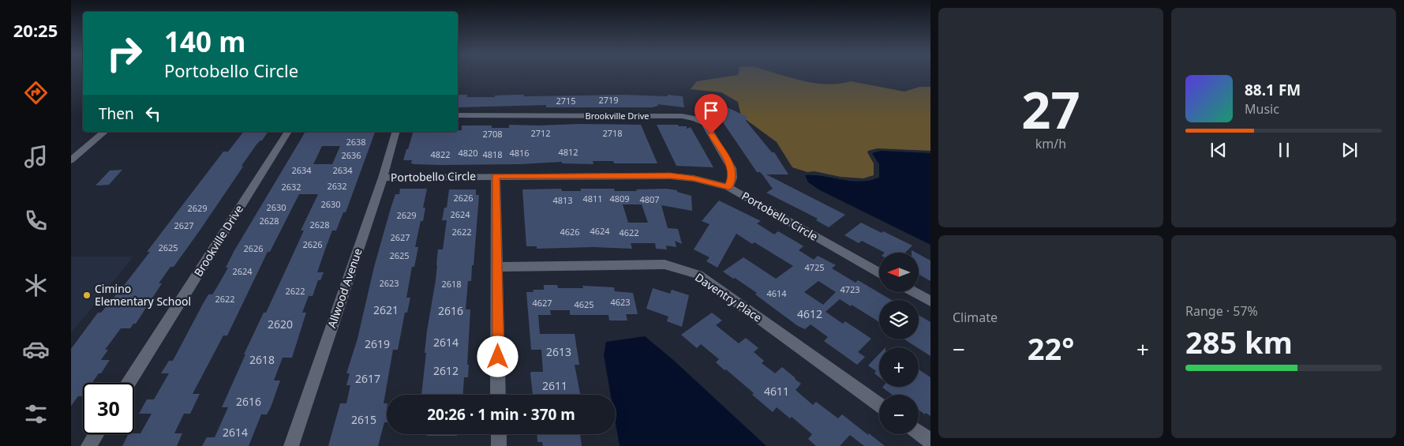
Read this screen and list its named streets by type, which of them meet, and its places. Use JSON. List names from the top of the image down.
{
  "streets": {
    "street": [
      "Brookville Drive",
      "Portobello Circle",
      "Allwood Avenue",
      "Daventry Place"
    ]
  },
  "crossings": [
    ["Brookville Drive", "Portobello Circle"],
    ["Portobello Circle", "Allwood Avenue"]
  ],
  "places": ["Cimino Elementary School"],
  "house_numbers": [
    "2719",
    "2715",
    "2712",
    "2718",
    "2708",
    "2638",
    "4812",
    "4820",
    "4816",
    "4822",
    "4818",
    "2636",
    "2634",
    "2634",
    "2632",
    "2632",
    "2626",
    "4811",
    "4809",
    "4807",
    "4813",
    "2630",
    "2630",
    "2629",
    "2624",
    "2629",
    "2628",
    "2628",
    "2627",
    "4624",
    "2622",
    "4626",
    "4622",
    "2627",
    "2626",
    "2625",
    "2626",
    "2625",
    "4725",
    "2624",
    "2623",
    "2618",
    "4723",
    "2622",
    "4614",
    "2622",
    "4623",
    "4627",
    "4625",
    "2621",
    "2616",
    "4612",
    "2620",
    "2614",
    "2619",
    "2613",
    "2618",
    "2612",
    "2617",
    "2611",
    "4611",
    "2616",
    "2615",
    "2614"
  ],
  "north": "left",
  "page": {
    "tabs": "20:25",
    "tile": [
      ["27", "km/h"],
      "Climate",
      ["Range · 57%", "285 km"]
    ],
    "turn": ["140 m", "Portobello Circle"],
    "song": ["88.1 FM", "Music"],
    "then": "Then",
    "map_buttons": ["+", "−"],
    "heat": ["−", "22°", "+"],
    "limit": "30",
    "trip": "20:26 · 1 min · 370 m"
  }
}
